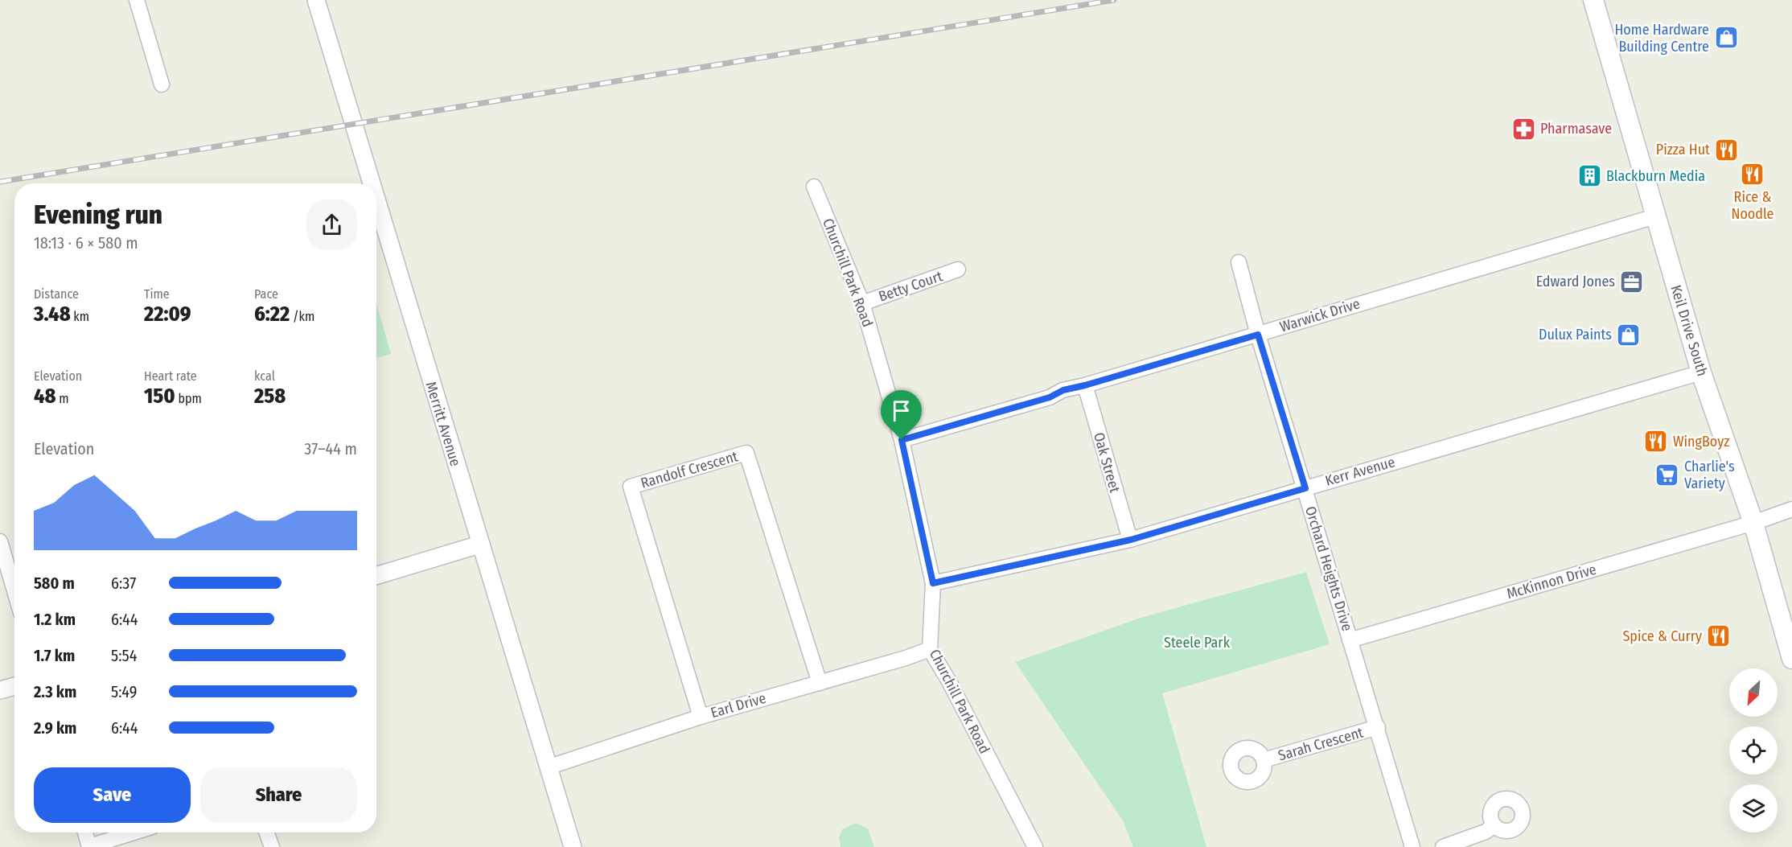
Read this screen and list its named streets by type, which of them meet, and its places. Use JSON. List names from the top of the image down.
{
  "streets": {
    "main road": ["Keil Drive South"],
    "street": [
      "Churchill Park Road",
      "Betty Court",
      "Warwick Drive",
      "Merritt Avenue",
      "Oak Street",
      "Randolf Crescent",
      "Kerr Avenue",
      "Orchard Heights Drive",
      "McKinnon Drive",
      "Earl Drive",
      "Sarah Crescent"
    ]
  },
  "crossings": [
    ["Churchill Park Road", "Betty Court"],
    ["Churchill Park Road", "Warwick Drive"],
    ["Churchill Park Road", "Kerr Avenue"],
    ["Churchill Park Road", "Earl Drive"],
    ["Warwick Drive", "Keil Drive South"],
    ["Warwick Drive", "Oak Street"],
    ["Warwick Drive", "Orchard Heights Drive"],
    ["Keil Drive South", "Kerr Avenue"],
    ["Keil Drive South", "McKinnon Drive"],
    ["Merritt Avenue", "Earl Drive"],
    ["Oak Street", "Kerr Avenue"],
    ["Randolf Crescent", "Earl Drive"],
    ["Kerr Avenue", "Orchard Heights Drive"],
    ["Orchard Heights Drive", "McKinnon Drive"],
    ["Orchard Heights Drive", "Sarah Crescent"]
  ],
  "parks": ["Steele Park"],
  "places": {
    "shop": ["Home Hardware Building Centre", "Dulux Paints"],
    "pharmacy": ["Pharmasave"],
    "restaurant": [
      "Pizza Hut",
      "Rice & Noodle",
      "WingBoyz",
      "Spice & Curry"
    ],
    "building": ["Blackburn Media"],
    "office": ["Edward Jones"],
    "supermarket": ["Charlie's Variety"]
  },
  "north": "bottom left",
  "page": {
    "heading": ["Evening run", "18:13 · 6 × 580 m"],
    "stats": [
      ["Distance", "3.48 km"],
      ["Time", "22:09"],
      ["Pace", "6:22 /km"],
      ["Elevation", "48 m"],
      ["Heart rate", "150 bpm"],
      ["kcal", "258"]
    ],
    "chart": ["Elevation", "37–44 m"],
    "list": [
      {
        "name": "580 m",
        "note": "6:37"
      },
      {
        "name": "1.2 km",
        "note": "6:44"
      },
      {
        "name": "1.7 km",
        "note": "5:54"
      },
      {
        "name": "2.3 km",
        "note": "5:49"
      },
      {
        "name": "2.9 km",
        "note": "6:44"
      }
    ],
    "buttons": ["Save", "Share"]
  }
}
